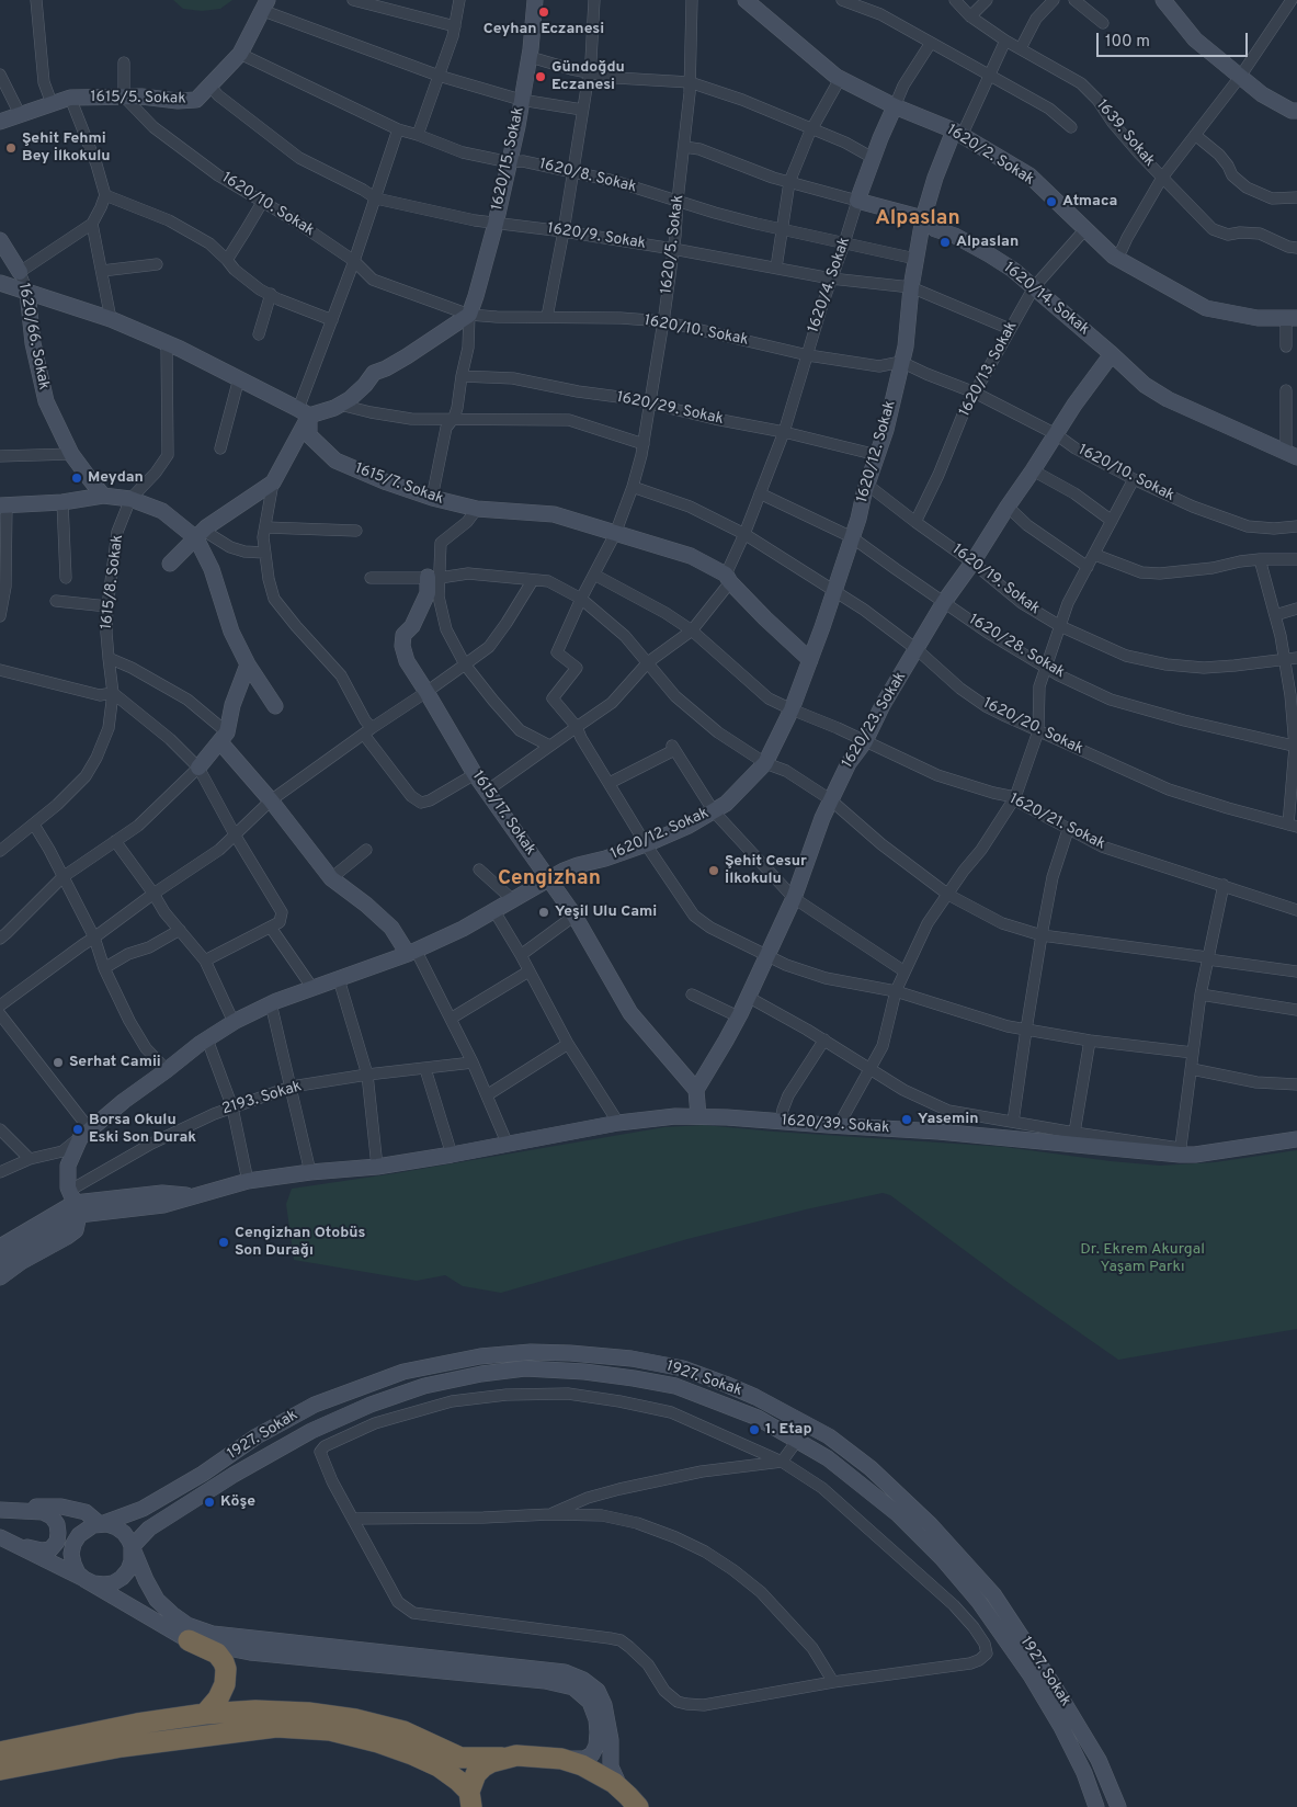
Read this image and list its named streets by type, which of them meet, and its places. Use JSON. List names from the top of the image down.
{
  "streets": {
    "main road": [
      "1615/5. Sokak",
      "1620/2. Sokak",
      "1620/15. Sokak",
      "1620/4. Sokak",
      "1620/14. Sokak",
      "1620/66. Sokak",
      "1620/12. Sokak",
      "1615/7. Sokak",
      "1620/23. Sokak",
      "1615/17. Sokak",
      "1620/39. Sokak",
      "1927. Sokak"
    ],
    "street": [
      "1639. Sokak",
      "1620/8. Sokak",
      "1620/10. Sokak",
      "1620/9. Sokak",
      "1620/5. Sokak",
      "1620/13. Sokak",
      "1620/29. Sokak",
      "1620/19. Sokak",
      "1615/8. Sokak",
      "1620/28. Sokak",
      "1620/20. Sokak",
      "1620/21. Sokak",
      "2193. Sokak"
    ]
  },
  "crossings": [
    ["1615/5. Sokak", "1620/8. Sokak"],
    ["1615/5. Sokak", "1620/10. Sokak"],
    ["1615/5. Sokak", "1620/9. Sokak"],
    ["1620/2. Sokak", "1620/4. Sokak"],
    ["1620/2. Sokak", "1620/13. Sokak"],
    ["1620/2. Sokak", "1620/12. Sokak"],
    ["1620/15. Sokak", "1620/8. Sokak"],
    ["1620/15. Sokak", "1620/10. Sokak"],
    ["1620/15. Sokak", "1620/9. Sokak"],
    ["1620/15. Sokak", "1620/29. Sokak"],
    ["1620/15. Sokak", "1615/7. Sokak"],
    ["1620/8. Sokak", "1620/5. Sokak"],
    ["1620/8. Sokak", "1620/4. Sokak"],
    ["1620/8. Sokak", "1620/12. Sokak"],
    ["1620/10. Sokak", "1620/5. Sokak"],
    ["1620/10. Sokak", "1620/4. Sokak"],
    ["1620/10. Sokak", "1620/13. Sokak"],
    ["1620/10. Sokak", "1620/12. Sokak"],
    ["1620/10. Sokak", "1620/23. Sokak"],
    ["1620/9. Sokak", "1620/5. Sokak"],
    ["1620/9. Sokak", "1620/4. Sokak"],
    ["1620/9. Sokak", "1620/13. Sokak"],
    ["1620/9. Sokak", "1620/12. Sokak"],
    ["1620/5. Sokak", "1620/4. Sokak"],
    ["1620/5. Sokak", "1620/14. Sokak"],
    ["1620/5. Sokak", "1620/29. Sokak"],
    ["1620/5. Sokak", "1615/7. Sokak"],
    ["1620/5. Sokak", "1620/20. Sokak"],
    ["1620/5. Sokak", "1620/21. Sokak"],
    ["1620/4. Sokak", "1620/14. Sokak"],
    ["1620/4. Sokak", "1620/29. Sokak"],
    ["1620/4. Sokak", "1615/7. Sokak"],
    ["1620/4. Sokak", "1620/28. Sokak"],
    ["1620/4. Sokak", "1620/20. Sokak"],
    ["1620/4. Sokak", "1615/17. Sokak"],
    ["1620/4. Sokak", "1620/21. Sokak"],
    ["1620/14. Sokak", "1620/13. Sokak"],
    ["1620/14. Sokak", "1620/12. Sokak"],
    ["1620/14. Sokak", "1620/23. Sokak"],
    ["1620/13. Sokak", "1620/19. Sokak"],
    ["1620/29. Sokak", "1620/12. Sokak"],
    ["1620/12. Sokak", "1615/7. Sokak"],
    ["1620/12. Sokak", "1620/19. Sokak"],
    ["1620/12. Sokak", "1620/28. Sokak"],
    ["1620/12. Sokak", "1620/20. Sokak"],
    ["1620/12. Sokak", "1615/17. Sokak"],
    ["1620/12. Sokak", "1620/21. Sokak"],
    ["1620/12. Sokak", "2193. Sokak"],
    ["1620/12. Sokak", "1620/39. Sokak"],
    ["1620/19. Sokak", "1620/23. Sokak"],
    ["1620/28. Sokak", "1620/23. Sokak"],
    ["1620/23. Sokak", "1620/20. Sokak"],
    ["1620/23. Sokak", "1615/17. Sokak"],
    ["1620/23. Sokak", "1620/21. Sokak"],
    ["2193. Sokak", "1620/39. Sokak"]
  ],
  "districts": ["Alpaslan", "Cengizhan"],
  "parks": ["Dr. Ekrem Akurgal Yaşam Parkı"],
  "places": [
    "Ceyhan Eczanesi",
    "Gündoğdu Eczanesi",
    "Şehit Fehmi Bey İlkokulu",
    "Atmaca",
    "Alpaslan",
    "Meydan",
    "Şehit Cesur İlkokulu",
    "Yeşil Ulu Cami",
    "Serhat Camii",
    "Yasemin",
    "Borsa Okulu Eski Son Durak",
    "Cengizhan Otobüs Son Durağı",
    "1. Etap",
    "Köşe"
  ],
  "scale_bar": "100 m"
}
